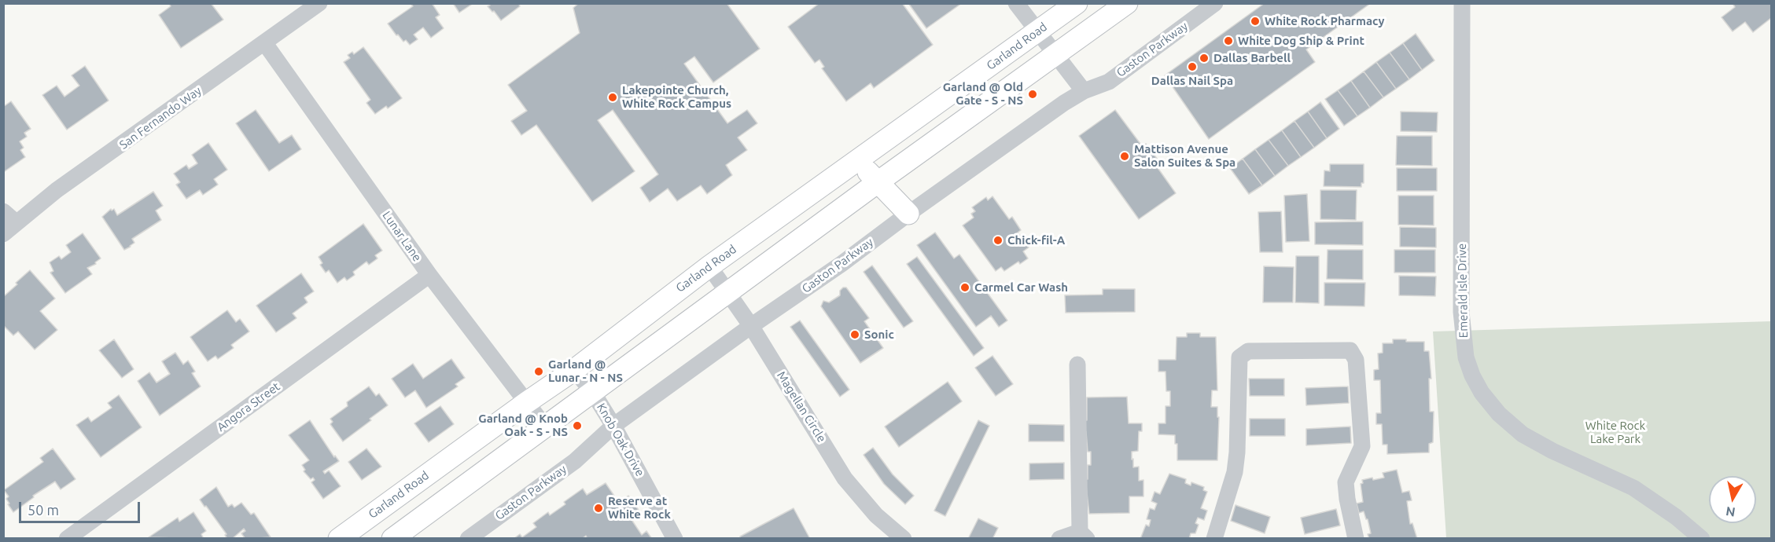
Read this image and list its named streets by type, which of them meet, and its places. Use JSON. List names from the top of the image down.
{
  "streets": {
    "main road": ["Garland Road"],
    "street": [
      "Gaston Parkway",
      "San Fernando Way",
      "Lunar Lane",
      "Emerald Isle Drive",
      "Angora Street",
      "Magellan Circle",
      "Knob Oak Drive"
    ]
  },
  "crossings": [
    ["Garland Road", "Lunar Lane"],
    ["Garland Road", "Magellan Circle"],
    ["Garland Road", "Knob Oak Drive"],
    ["Gaston Parkway", "Magellan Circle"],
    ["Gaston Parkway", "Knob Oak Drive"],
    ["San Fernando Way", "Lunar Lane"],
    ["Lunar Lane", "Angora Street"]
  ],
  "parks": ["White Rock Lake Park"],
  "places": [
    "White Rock Pharmacy",
    "White Dog Ship & Print",
    "Dallas Barbell",
    "Dallas Nail Spa",
    "Garland @ Old Gate - S - NS",
    "Lakepointe Church, White Rock Campus",
    "Mattison Avenue Salon Suites & Spa",
    "Chick-fil-A",
    "Carmel Car Wash",
    "Sonic",
    "Garland @ Lunar - N - NS",
    "Garland @ Knob Oak - S - NS",
    "Reserve at White Rock"
  ],
  "scale_bar": "50 m",
  "north": "bottom"
}
